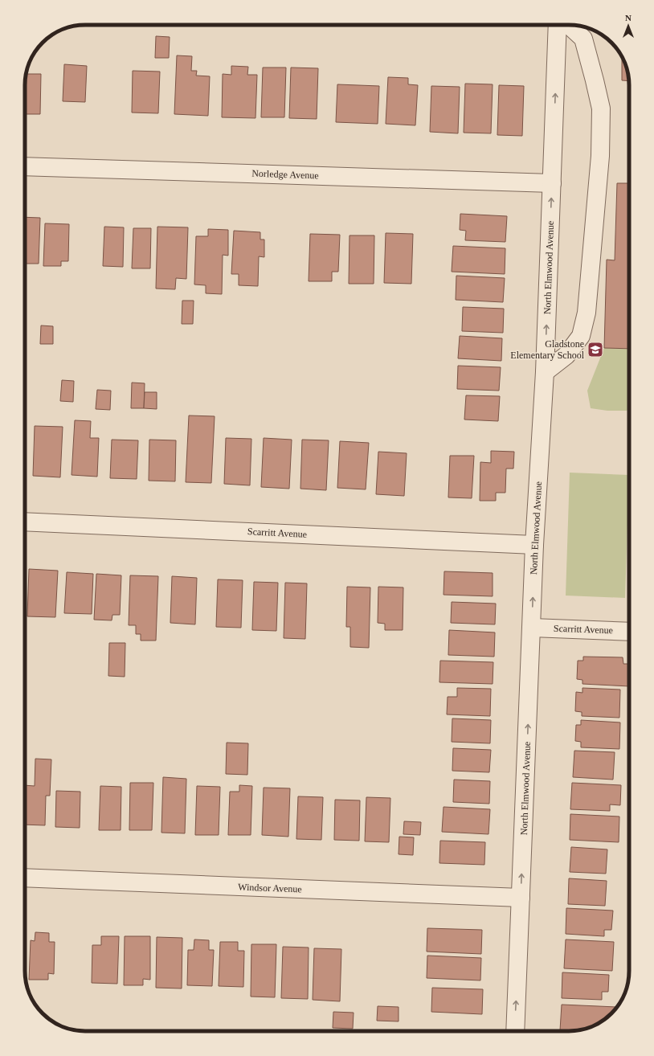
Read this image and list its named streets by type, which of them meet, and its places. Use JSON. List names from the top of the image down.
{
  "streets": {
    "street": [
      "Norledge Avenue",
      "North Elmwood Avenue",
      "Scarritt Avenue",
      "Windsor Avenue"
    ]
  },
  "crossings": [
    ["Norledge Avenue", "North Elmwood Avenue"],
    ["North Elmwood Avenue", "Scarritt Avenue"],
    ["North Elmwood Avenue", "Windsor Avenue"]
  ],
  "places": {
    "school or university": ["Gladstone Elementary School"]
  },
  "north": "top"
}
